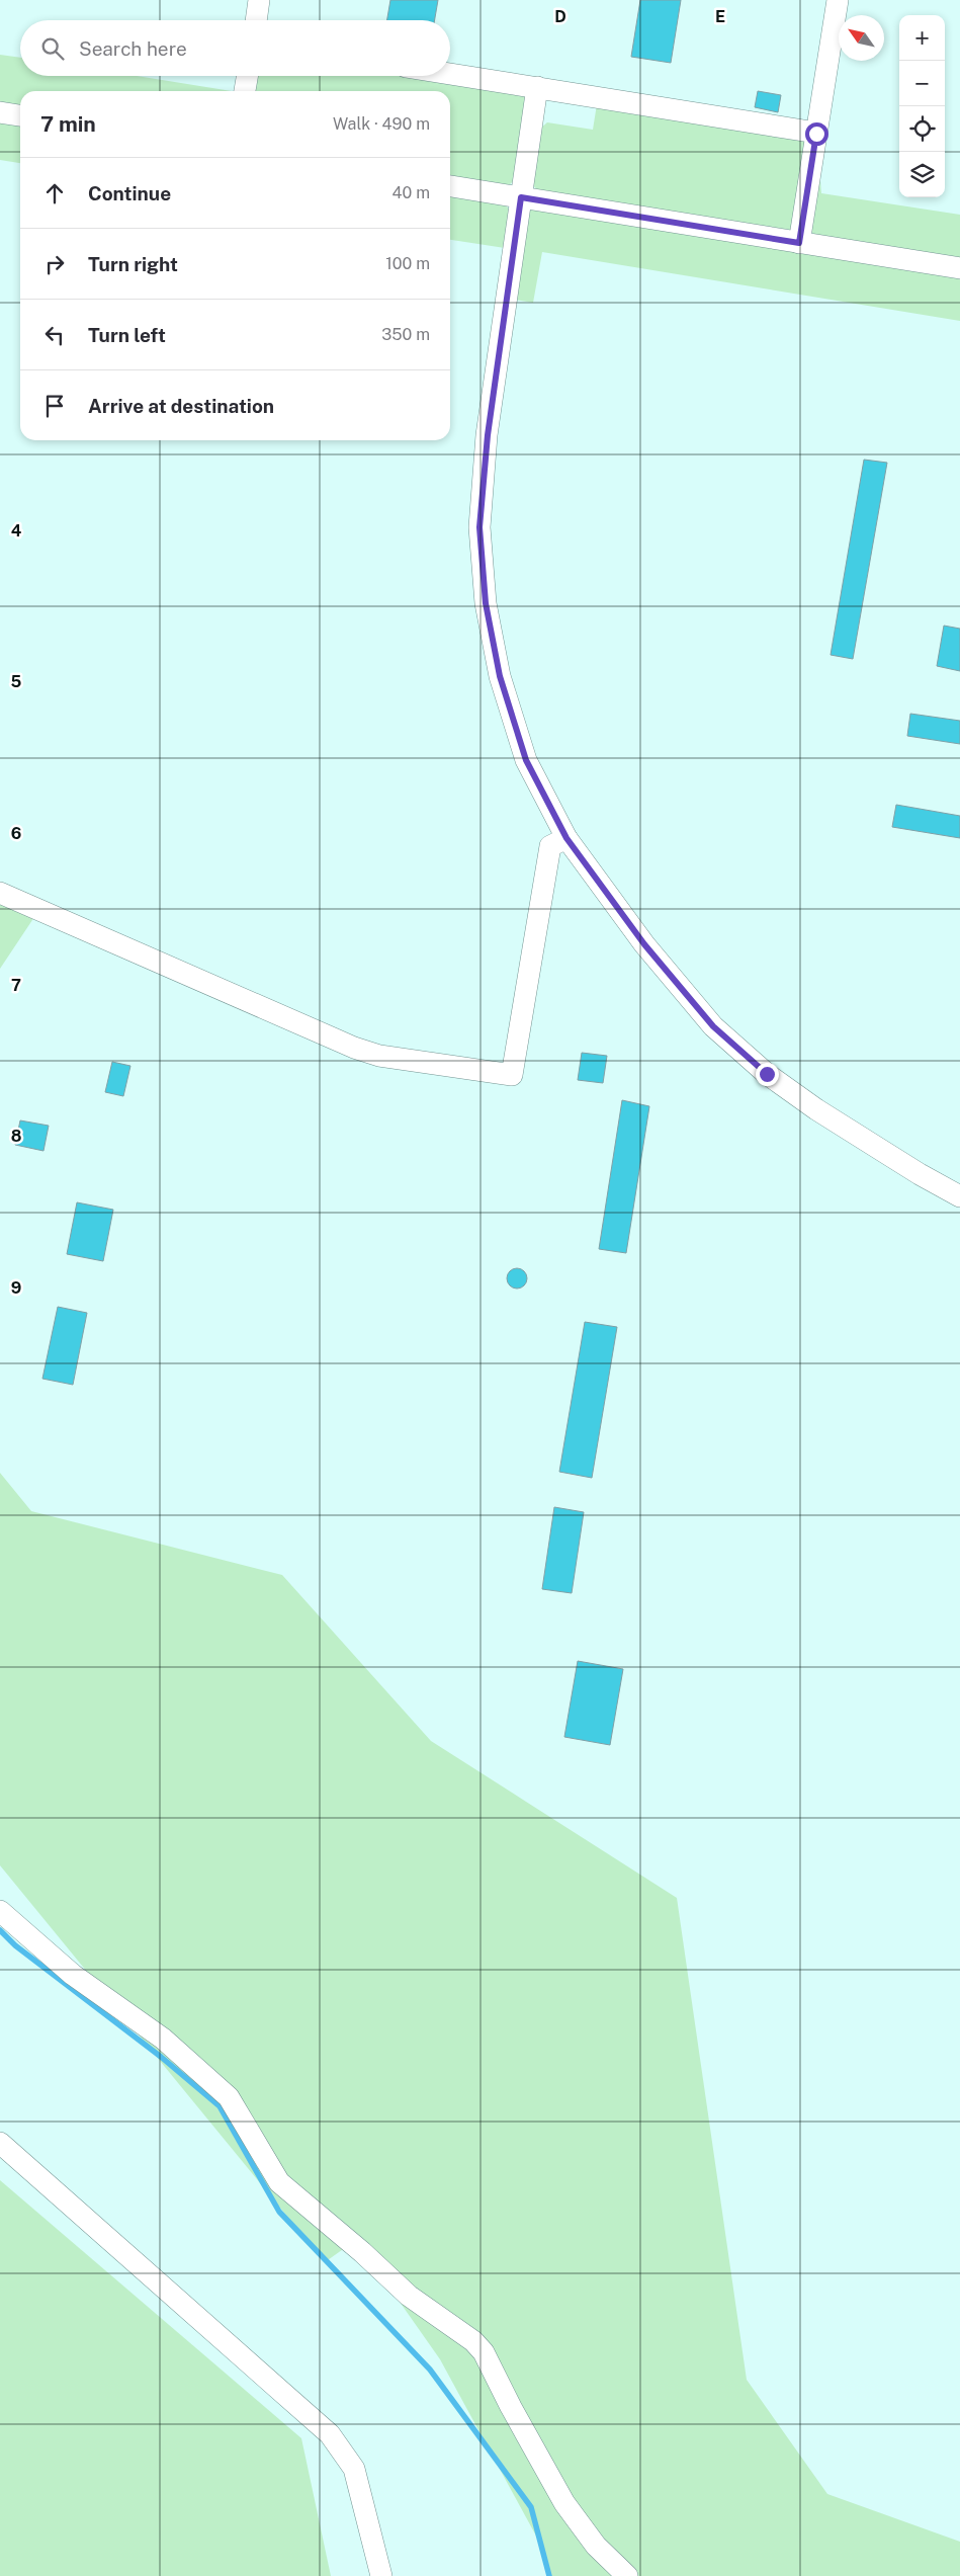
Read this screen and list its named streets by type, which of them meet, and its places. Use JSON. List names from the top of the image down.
{
  "north": "top left",
  "page": {
    "map_buttons": ["+", "−"],
    "search": "Search here",
    "heading": ["7 min", "Walk · 490 m"],
    "list": [
      ["Continue", "40 m"],
      ["Turn right", "100 m"],
      ["Turn left", "350 m"],
      "Arrive at destination"
    ]
  },
  "grid": {
    "columns": ["D", "E"],
    "rows": [
      "4",
      "5",
      "6",
      "7",
      "8",
      "9"
    ]
  }
}
